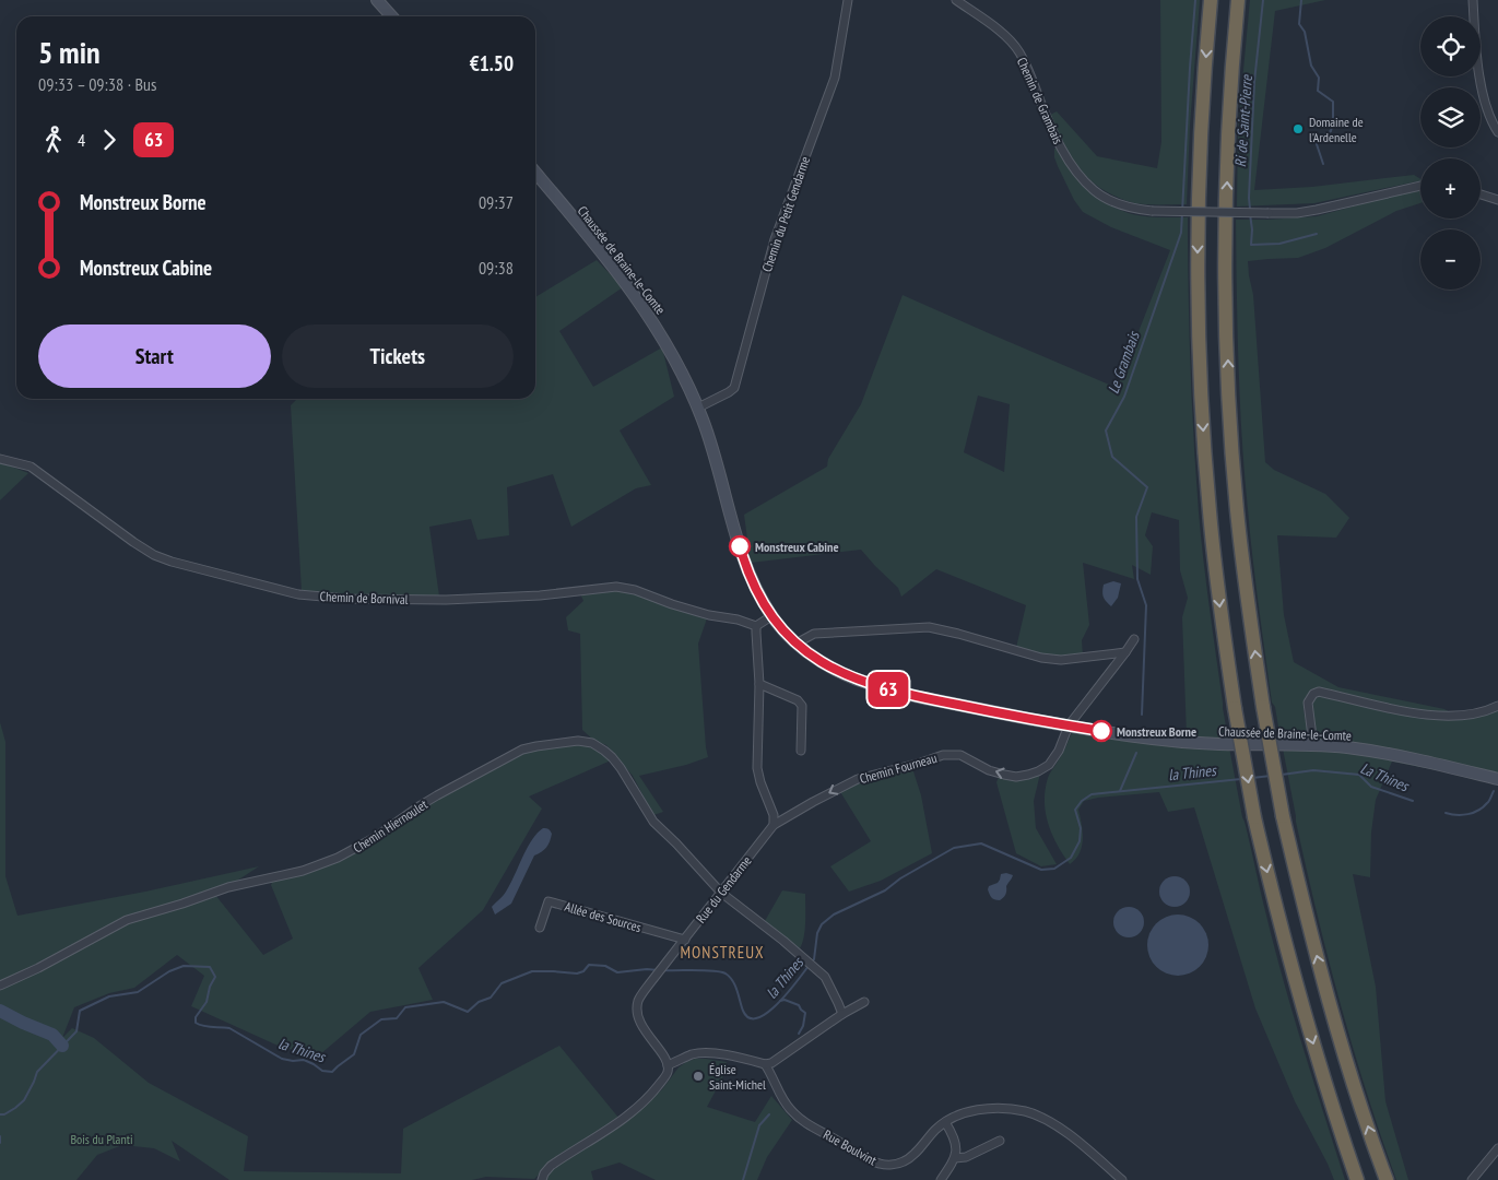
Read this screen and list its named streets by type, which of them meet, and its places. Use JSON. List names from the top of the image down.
{
  "streets": {
    "main road": ["Chaussée de Braine-le-Comte"],
    "street": [
      "Chemin de Grambais",
      "Chemin du Petit Gendarme",
      "Chemin de Bornival",
      "Chemin Fourneau",
      "Chemin Hiernoulet",
      "Rue du Gendarme",
      "Allée des Sources",
      "Rue Boulvint"
    ]
  },
  "crossings": [
    ["Chemin du Petit Gendarme", "Chaussée de Braine-le-Comte"],
    ["Chaussée de Braine-le-Comte", "Chemin Fourneau"],
    ["Chemin Fourneau", "Rue du Gendarme"],
    ["Chemin Hiernoulet", "Rue du Gendarme"],
    ["Rue du Gendarme", "Allée des Sources"]
  ],
  "one_way": ["Chemin Fourneau"],
  "districts": ["MONSTREUX"],
  "water": [
    "Ri de Saint-Pierre",
    "Le Grambais",
    "la Thines",
    "La Thines"
  ],
  "parks": ["Bois du Planti"],
  "places": [
    "Domaine de l'Ardenelle",
    "Monstreux Cabine",
    "Monstreux Borne",
    "Église Saint-Michel"
  ],
  "lines": ["bus line 63"],
  "page": {
    "on_map": "63",
    "map_buttons": ["+", "−"],
    "heading": ["5 min", "09:33 – 09:38 · Bus", "€1.50"],
    "legs": ["4", "63"],
    "list": [
      {
        "name": "Monstreux Borne",
        "value": "09:37"
      },
      {
        "name": "Monstreux Cabine",
        "value": "09:38"
      }
    ],
    "buttons": ["Start", "Tickets"]
  }
}
